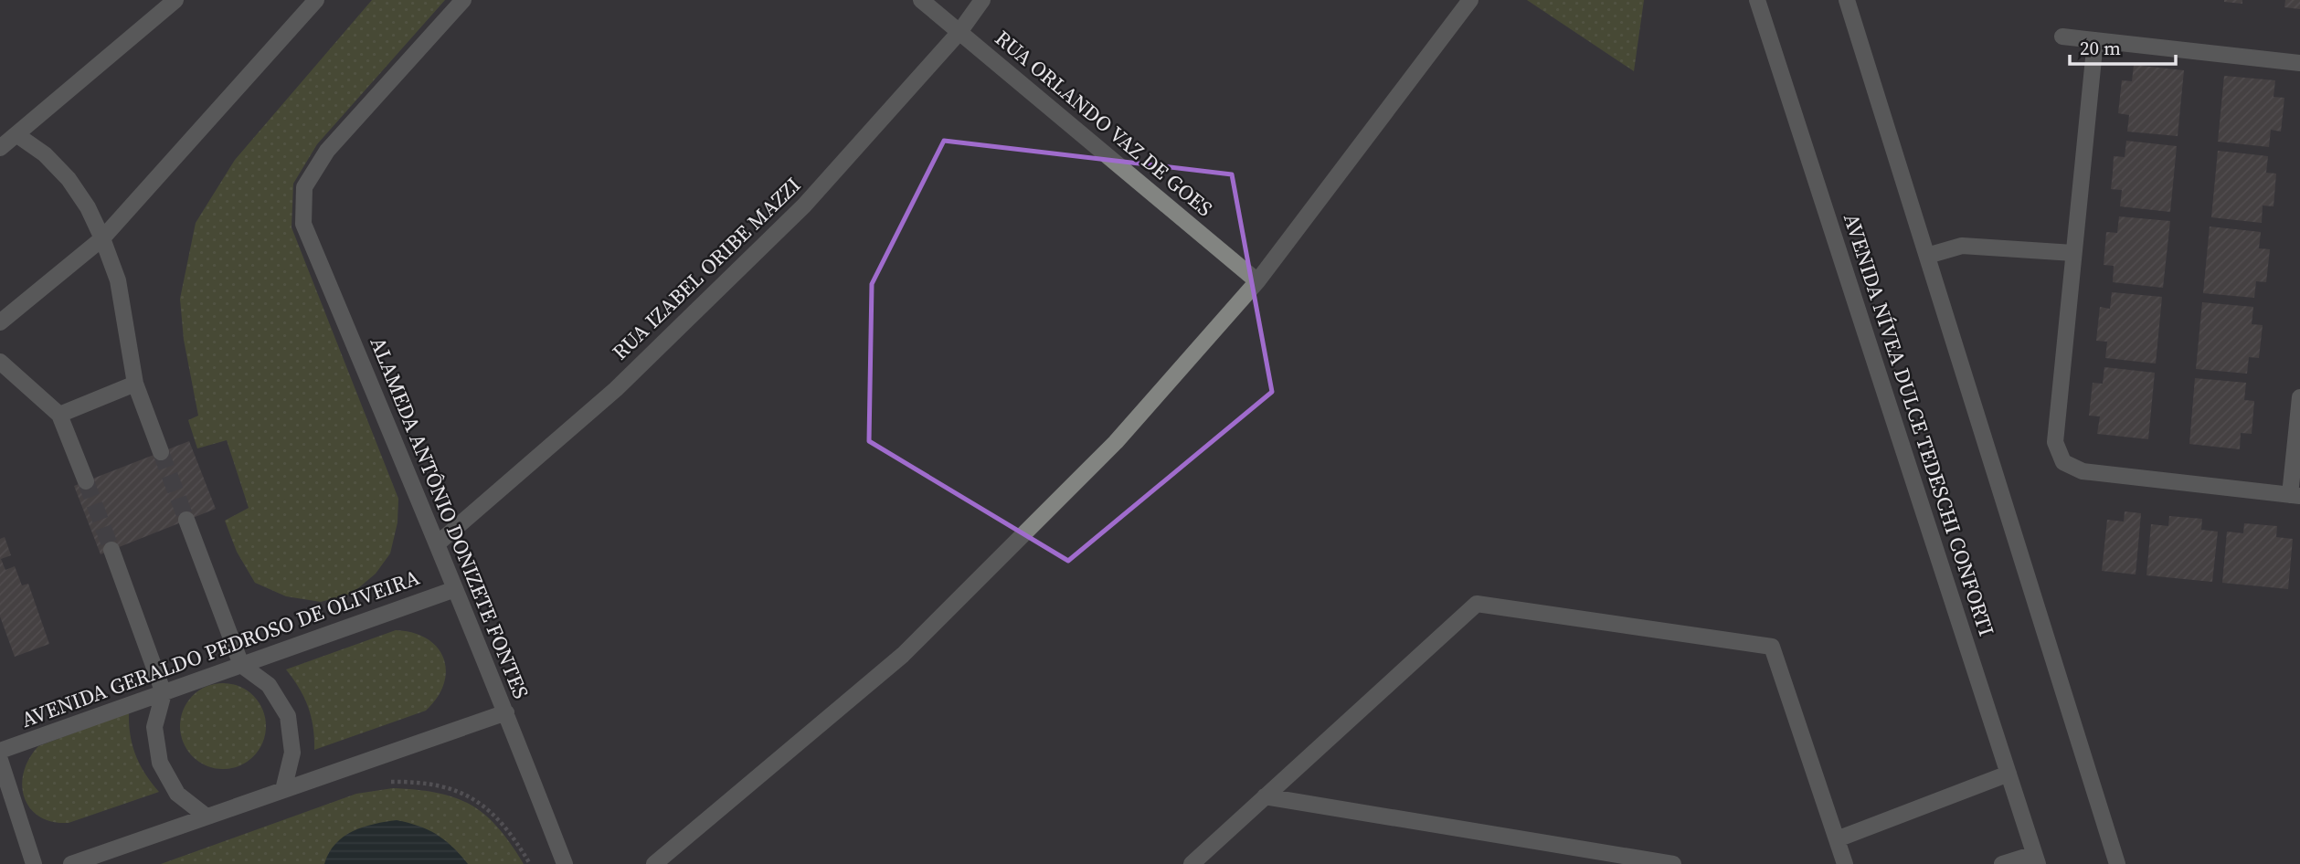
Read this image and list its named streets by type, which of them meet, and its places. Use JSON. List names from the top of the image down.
{
  "streets": {
    "street": [
      "RUA ORLANDO VAZ DE GOES",
      "RUA IZABEL ORIBE MAZZI",
      "AVENIDA NÍVEA DULCE TEDESCHI CONFORTI",
      "ALAMEDA ANTÔNIO DONIZETE FONTES",
      "AVENIDA GERALDO PEDROSO DE OLIVEIRA"
    ]
  },
  "crossings": [
    ["RUA ORLANDO VAZ DE GOES", "RUA IZABEL ORIBE MAZZI"],
    ["RUA IZABEL ORIBE MAZZI", "ALAMEDA ANTÔNIO DONIZETE FONTES"],
    ["ALAMEDA ANTÔNIO DONIZETE FONTES", "AVENIDA GERALDO PEDROSO DE OLIVEIRA"]
  ],
  "scale_bar": "20 m"
}
